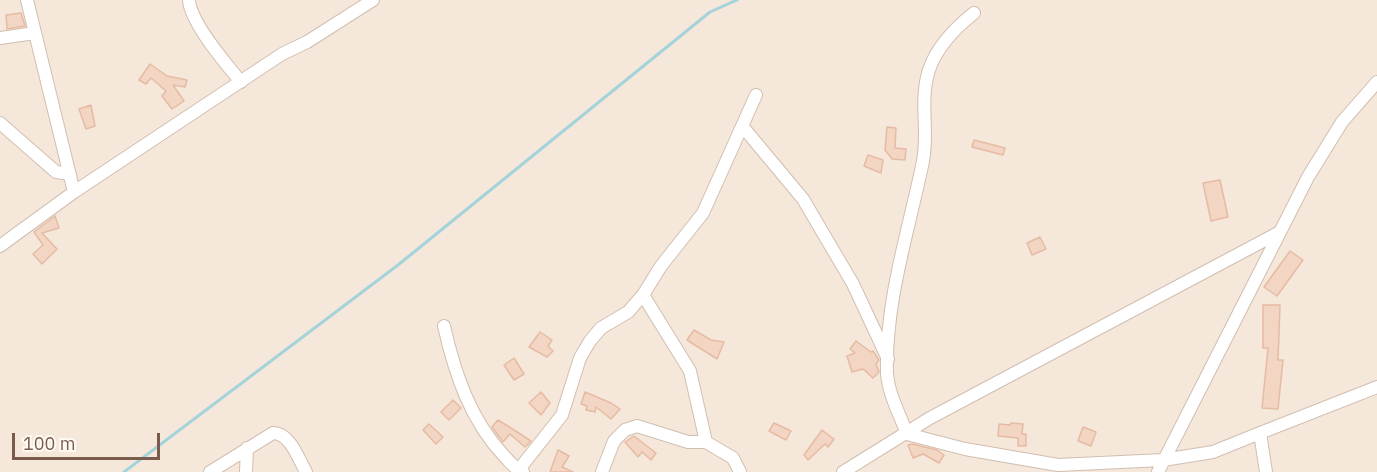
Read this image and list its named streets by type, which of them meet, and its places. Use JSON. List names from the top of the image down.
{
  "scale_bar": "100 m"
}
